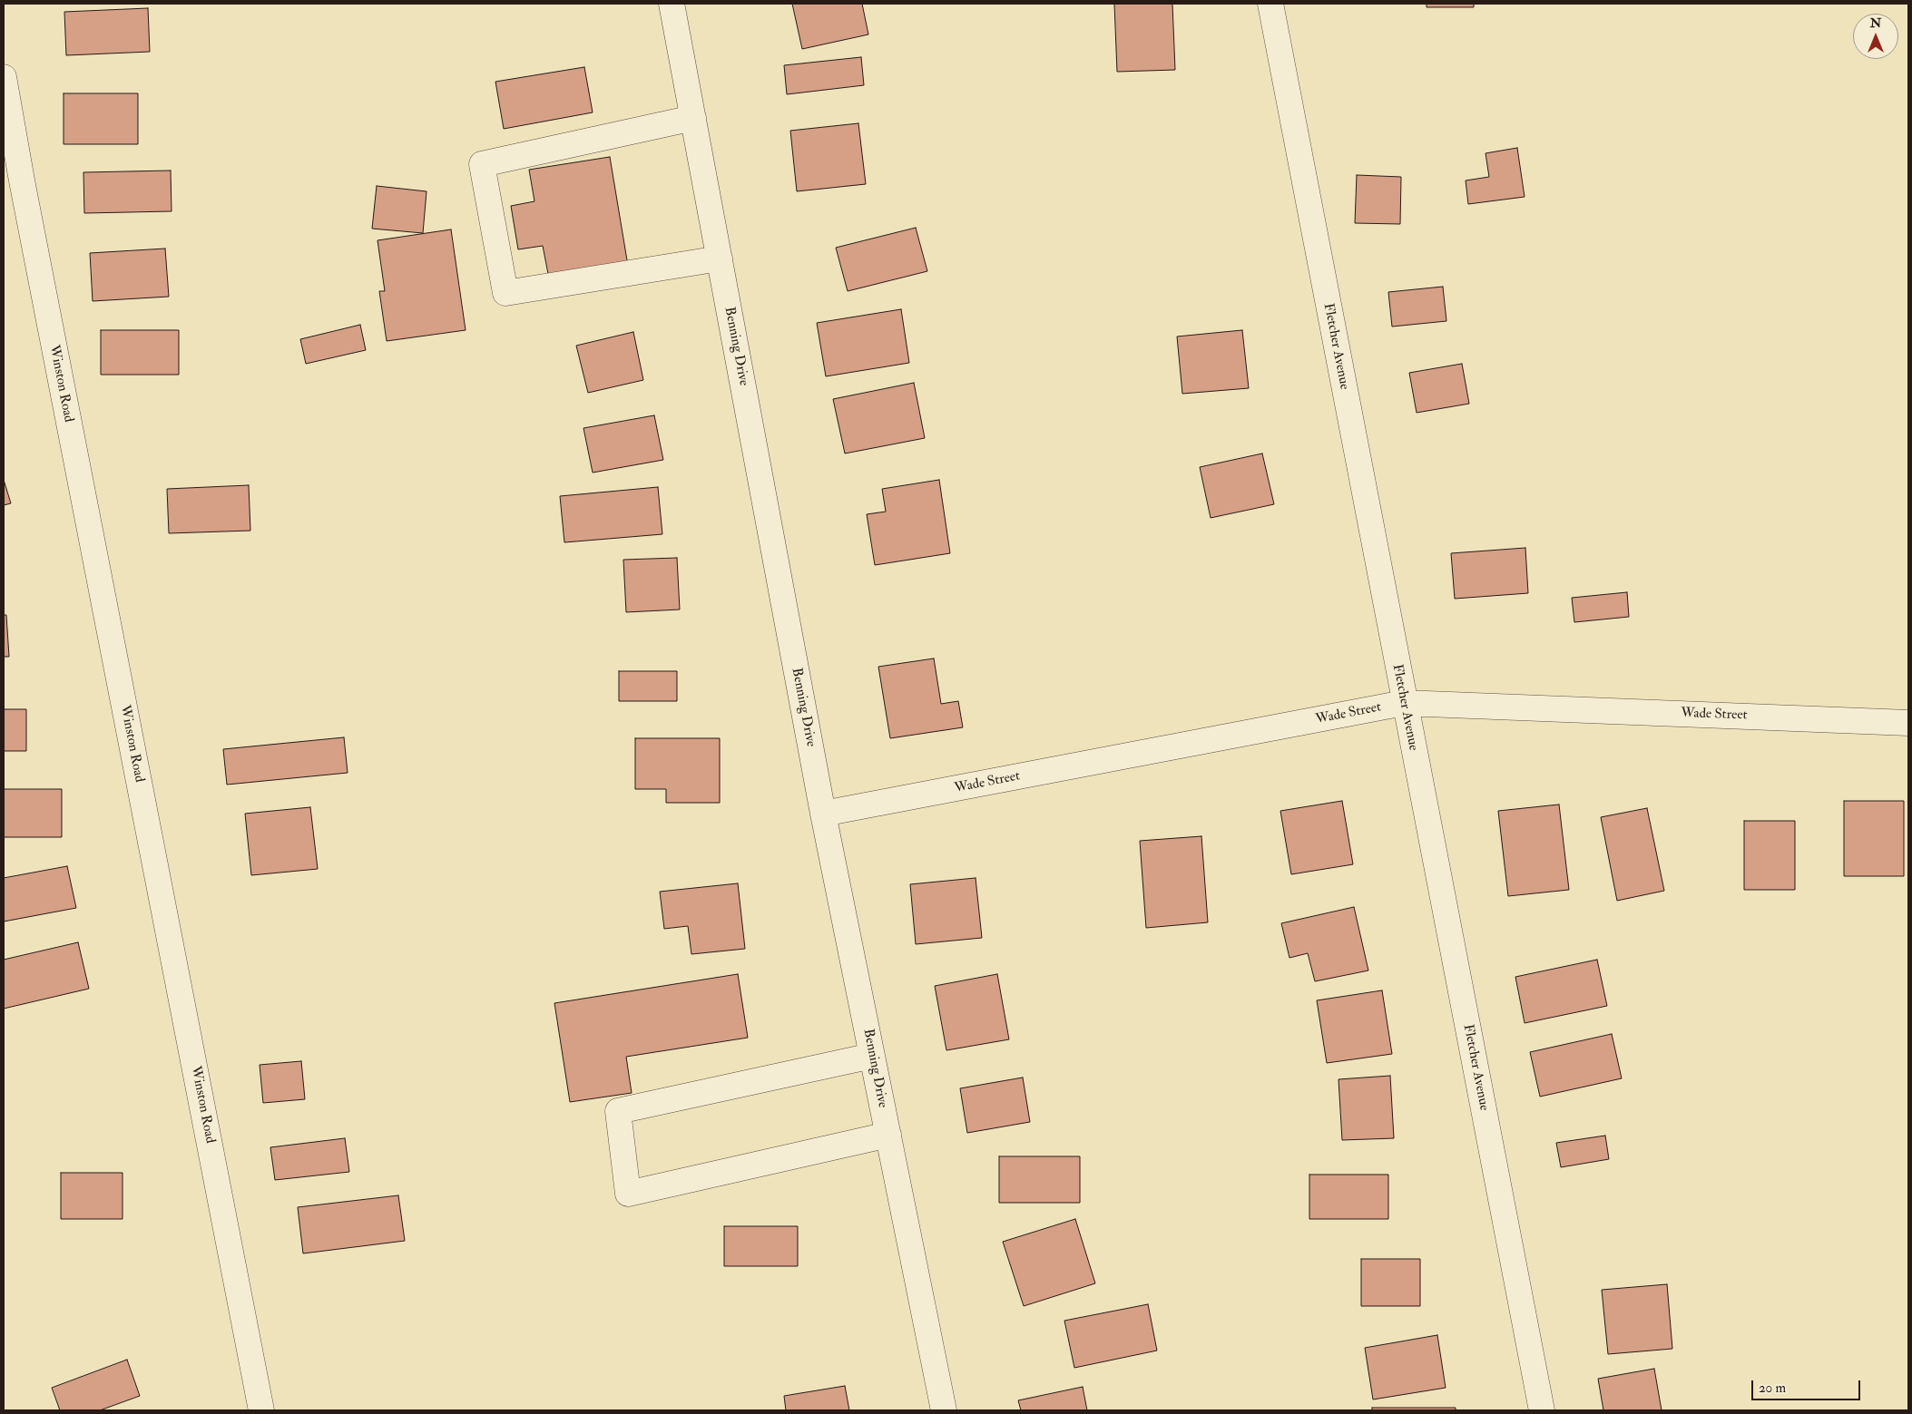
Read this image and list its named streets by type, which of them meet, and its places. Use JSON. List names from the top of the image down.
{
  "streets": {
    "street": [
      "Benning Drive",
      "Fletcher Avenue",
      "Winston Road",
      "Wade Street"
    ]
  },
  "crossings": [
    ["Benning Drive", "Wade Street"],
    ["Fletcher Avenue", "Wade Street"]
  ],
  "scale_bar": "20 m",
  "north": "top"
}
